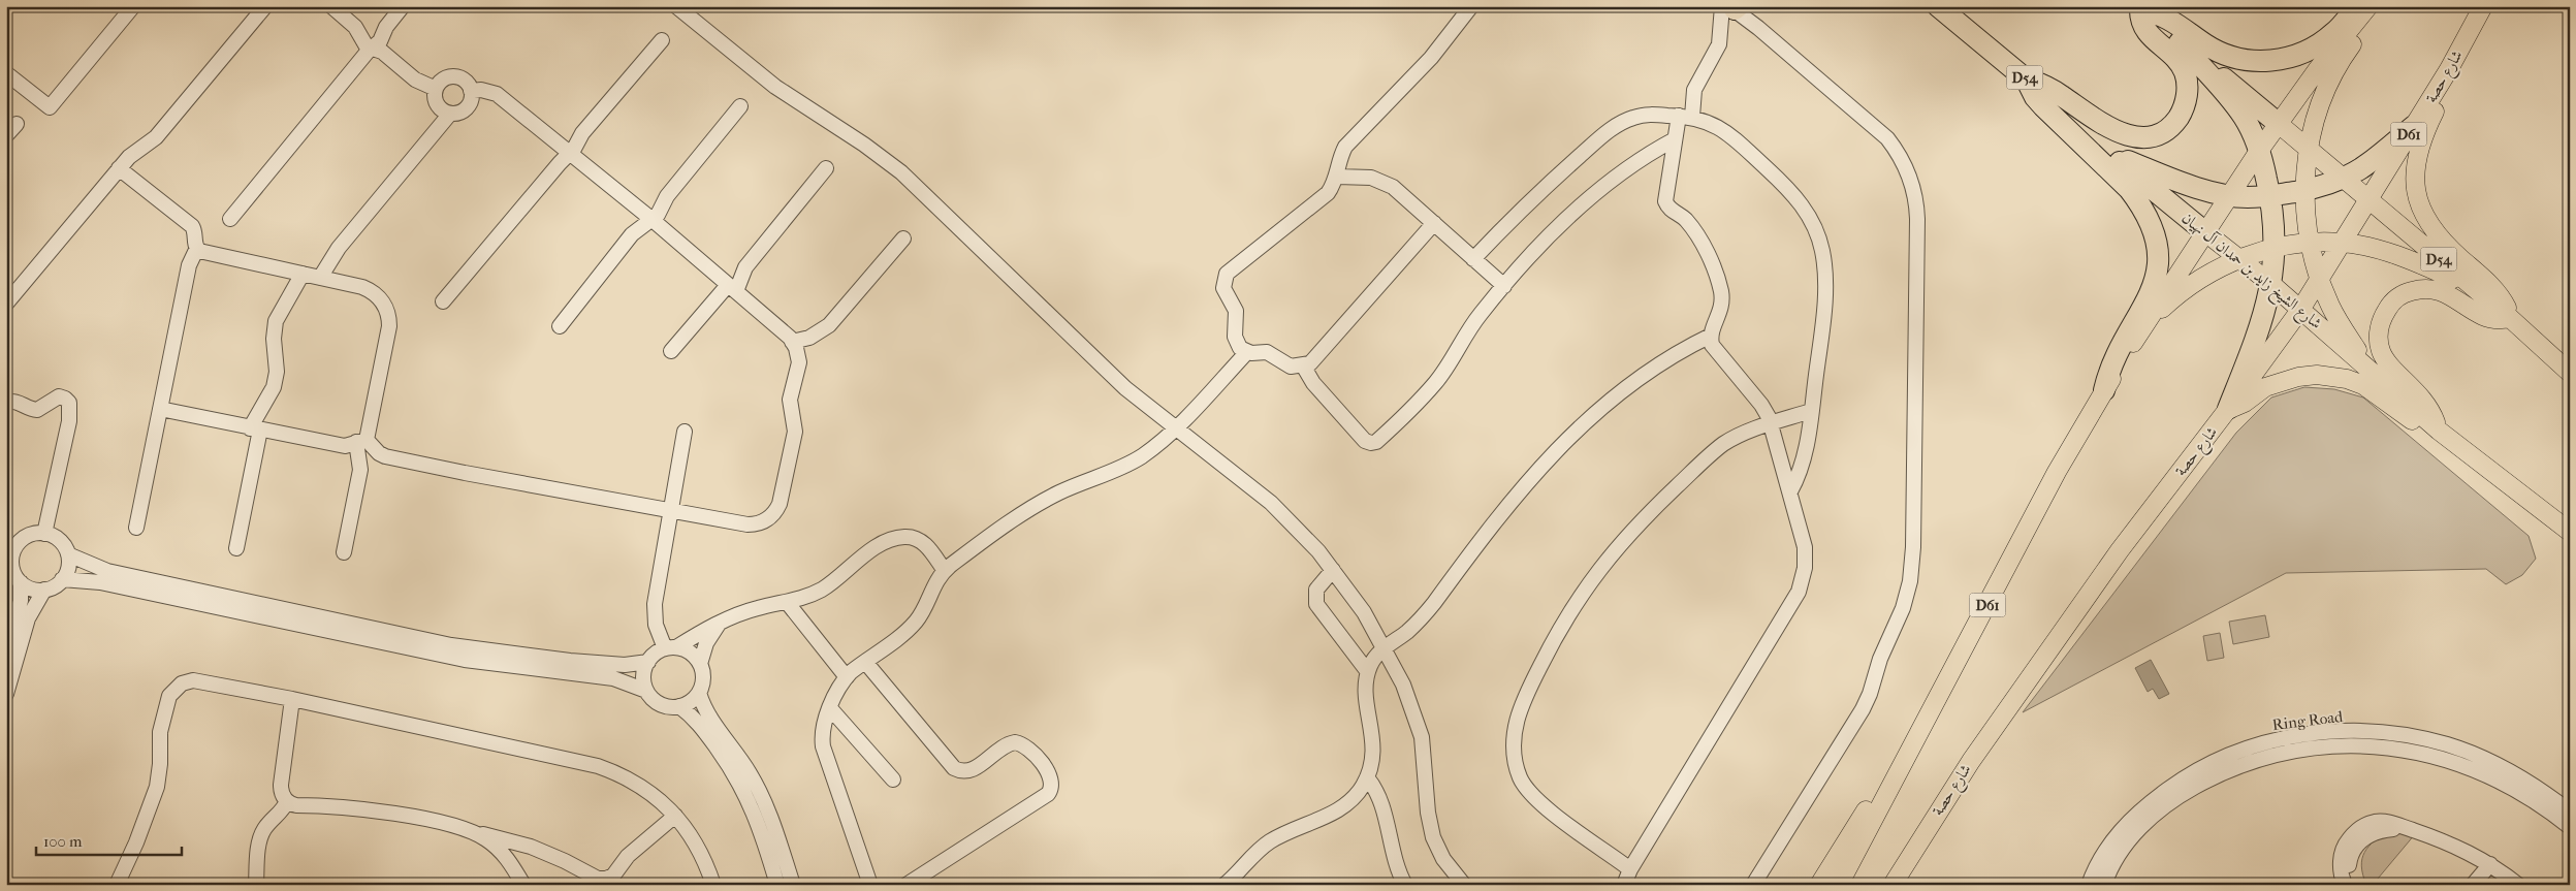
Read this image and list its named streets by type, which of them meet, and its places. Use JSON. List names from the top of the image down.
{
  "streets": {
    "highway": ["D54", "شارع الشيخ زايد بن حمدان آل نهيان"],
    "main road": ["شارع حصة", "D61"],
    "street": ["Ring Road"]
  },
  "crossings": [
    ["شارع حصة", "D54"],
    ["شارع حصة", "شارع الشيخ زايد بن حمدان آل نهيان"],
    ["D54", "D61"],
    ["D61", "شارع الشيخ زايد بن حمدان آل نهيان"]
  ],
  "scale_bar": "100 m"
}
